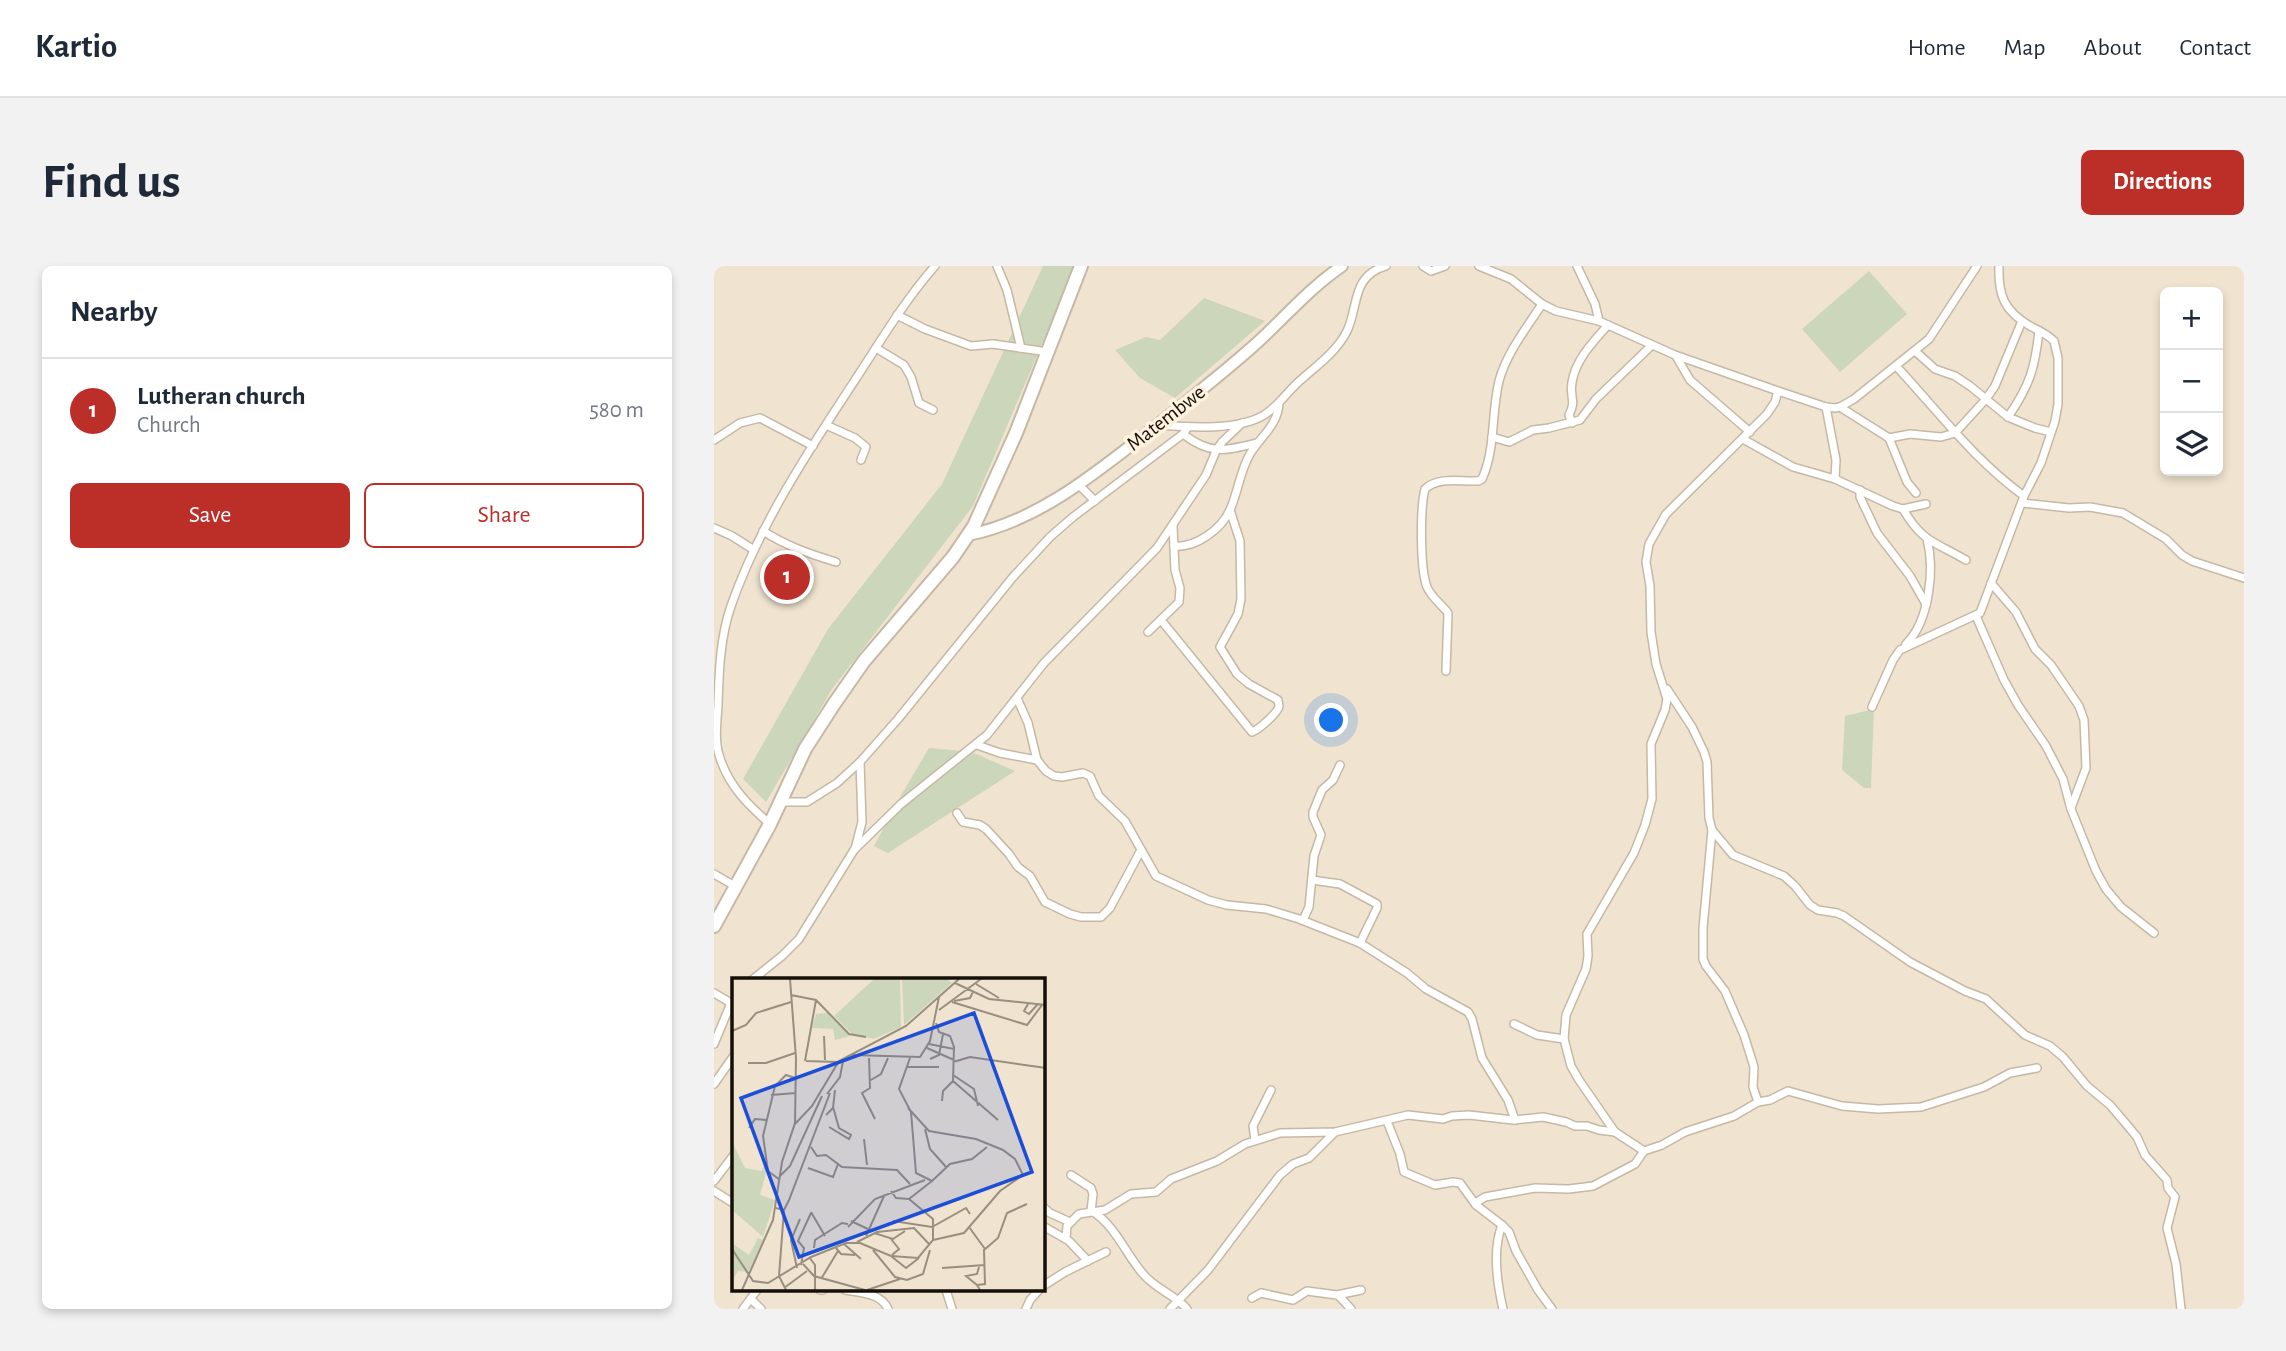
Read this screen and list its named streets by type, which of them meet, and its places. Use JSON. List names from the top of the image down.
{
  "streets": {
    "main road": ["Matembwe"]
  },
  "page": {
    "header": "Kartio",
    "nav": [
      "Home",
      "Map",
      "About",
      "Contact"
    ],
    "buttons": [
      "Directions",
      ["Save", "Share"]
    ],
    "title": "Find us",
    "heading": "Nearby",
    "map_buttons": ["+", "−"],
    "list": [
      {
        "mark": "1",
        "name": "Lutheran church",
        "note": "Church",
        "value": "580 m"
      }
    ],
    "pins": "1"
  }
}
